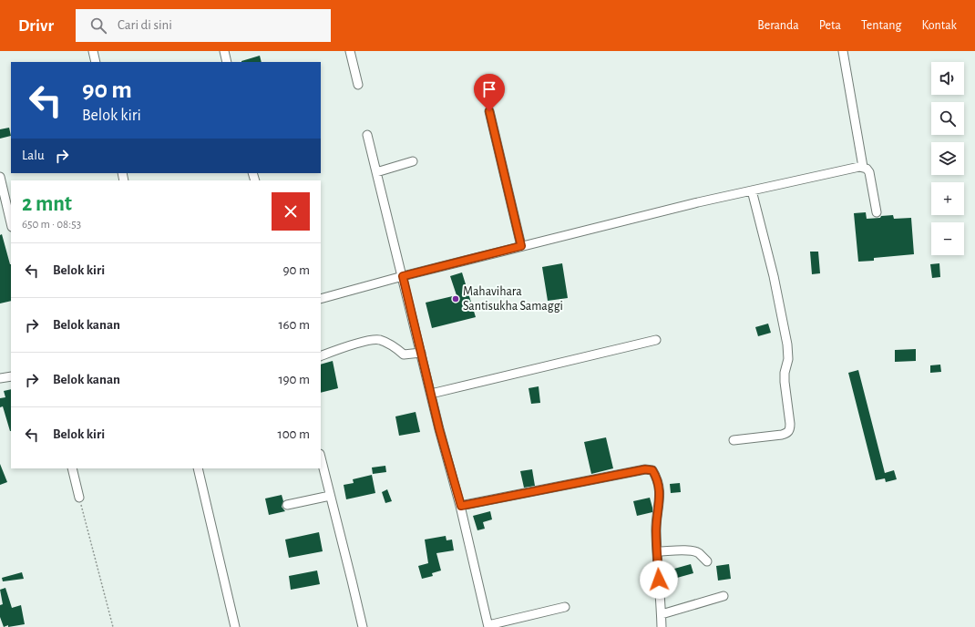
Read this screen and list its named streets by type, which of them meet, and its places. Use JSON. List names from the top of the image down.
{
  "places": ["Mahavihara Santisukha Samaggi"],
  "page": {
    "header": "Drivr",
    "search": "Cari di sini",
    "nav": [
      "Beranda",
      "Peta",
      "Tentang",
      "Kontak"
    ],
    "map_buttons": ["+", "−"],
    "turn": ["90 m", "Belok kiri"],
    "then": "Lalu",
    "heading": ["2 mnt", "650 m · 08:53"],
    "list": [
      {
        "name": "Belok kiri",
        "value": "90 m"
      },
      {
        "name": "Belok kanan",
        "value": "160 m"
      },
      {
        "name": "Belok kanan",
        "value": "190 m"
      },
      {
        "name": "Belok kiri",
        "value": "100 m"
      }
    ]
  }
}
